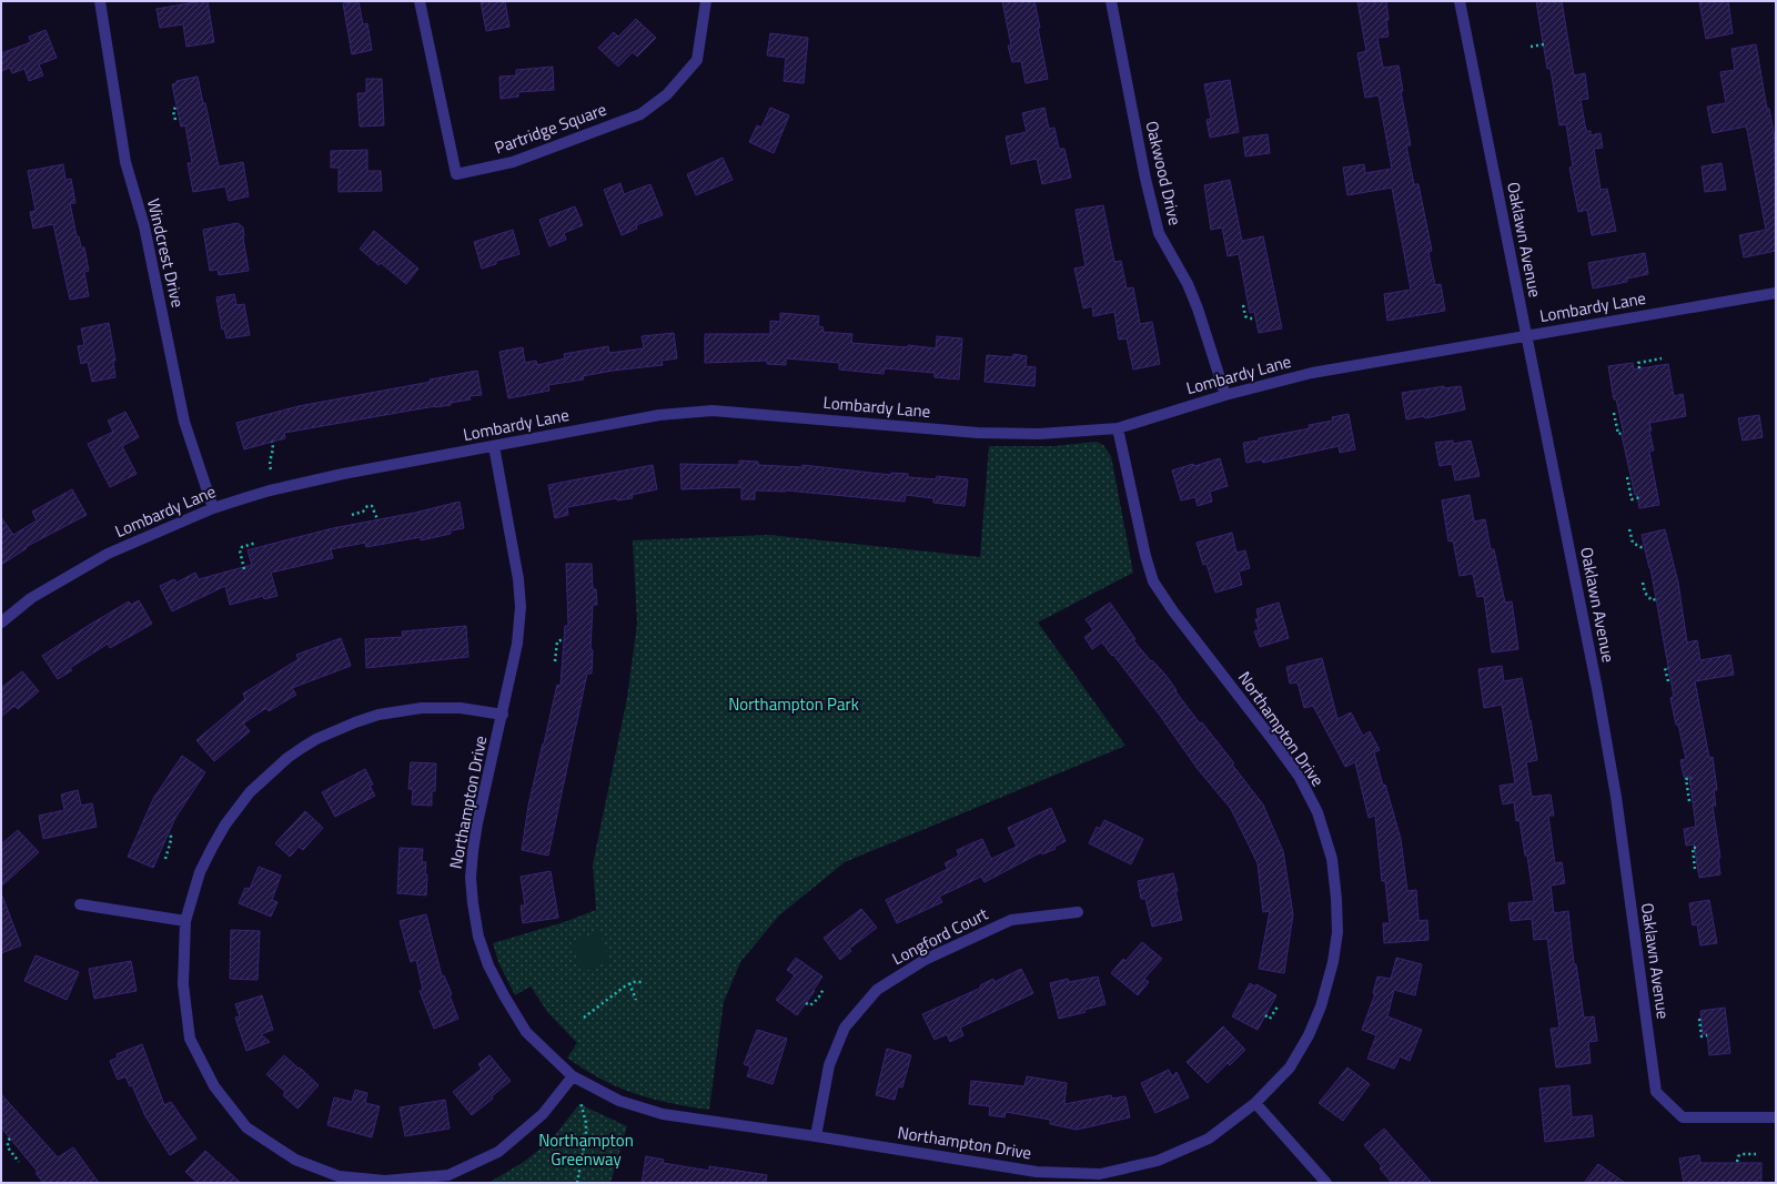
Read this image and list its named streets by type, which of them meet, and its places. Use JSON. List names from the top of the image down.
{
  "streets": {
    "street": [
      "Partridge Square",
      "Oakwood Drive",
      "Oaklawn Avenue",
      "Windcrest Drive",
      "Lombardy Lane",
      "Northampton Drive",
      "Longford Court"
    ]
  },
  "crossings": [
    ["Oakwood Drive", "Lombardy Lane"],
    ["Oaklawn Avenue", "Lombardy Lane"],
    ["Windcrest Drive", "Lombardy Lane"],
    ["Lombardy Lane", "Northampton Drive"],
    ["Northampton Drive", "Longford Court"]
  ],
  "parks": ["Northampton Park", "Northampton Greenway"]
}
